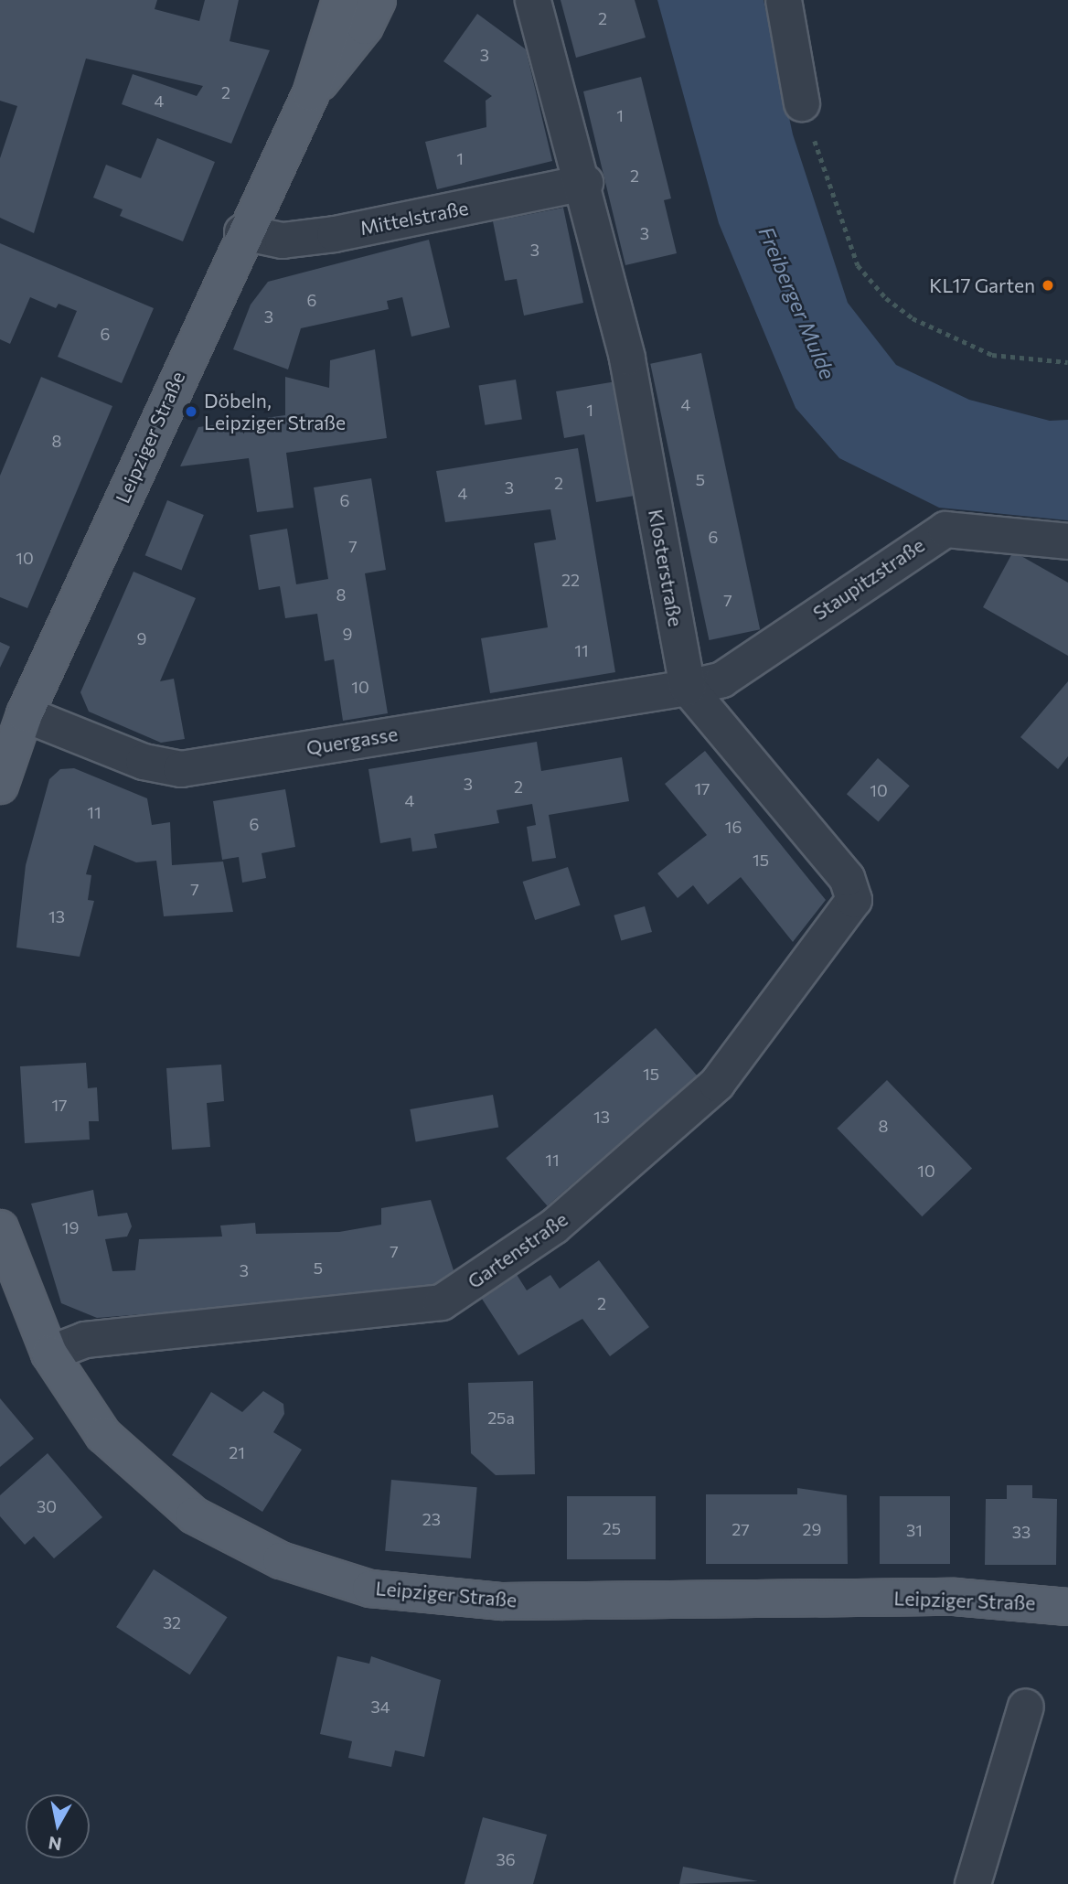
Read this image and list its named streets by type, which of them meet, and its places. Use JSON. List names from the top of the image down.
{
  "streets": {
    "main road": ["Leipziger Straße"],
    "street": [
      "Mittelstraße",
      "Klosterstraße",
      "Staupitzstraße",
      "Quergasse",
      "Gartenstraße"
    ]
  },
  "crossings": [
    ["Mittelstraße", "Leipziger Straße"],
    ["Mittelstraße", "Klosterstraße"],
    ["Leipziger Straße", "Quergasse"],
    ["Leipziger Straße", "Gartenstraße"],
    ["Klosterstraße", "Staupitzstraße"],
    ["Klosterstraße", "Quergasse"],
    ["Klosterstraße", "Gartenstraße"],
    ["Staupitzstraße", "Quergasse"]
  ],
  "water": ["Freiberger Mulde"],
  "places": ["KL17 Garten", "Döbeln, Leipziger Straße"],
  "house_numbers": [
    "2",
    "3",
    "2",
    "4",
    "1",
    "1",
    "2",
    "3",
    "3",
    "6",
    "3",
    "6",
    "4",
    "1",
    "8",
    "5",
    "2",
    "3",
    "4",
    "6",
    "6",
    "7",
    "10",
    "22",
    "8",
    "7",
    "9",
    "9",
    "11",
    "10",
    "3",
    "2",
    "17",
    "10",
    "4",
    "11",
    "6",
    "16",
    "15",
    "7",
    "13",
    "15",
    "17",
    "13",
    "8",
    "11",
    "10",
    "19",
    "7",
    "5",
    "3",
    "2",
    "25a",
    "21",
    "30",
    "23",
    "25",
    "27",
    "29",
    "31",
    "33",
    "32",
    "34",
    "36"
  ],
  "north": "bottom"
}
